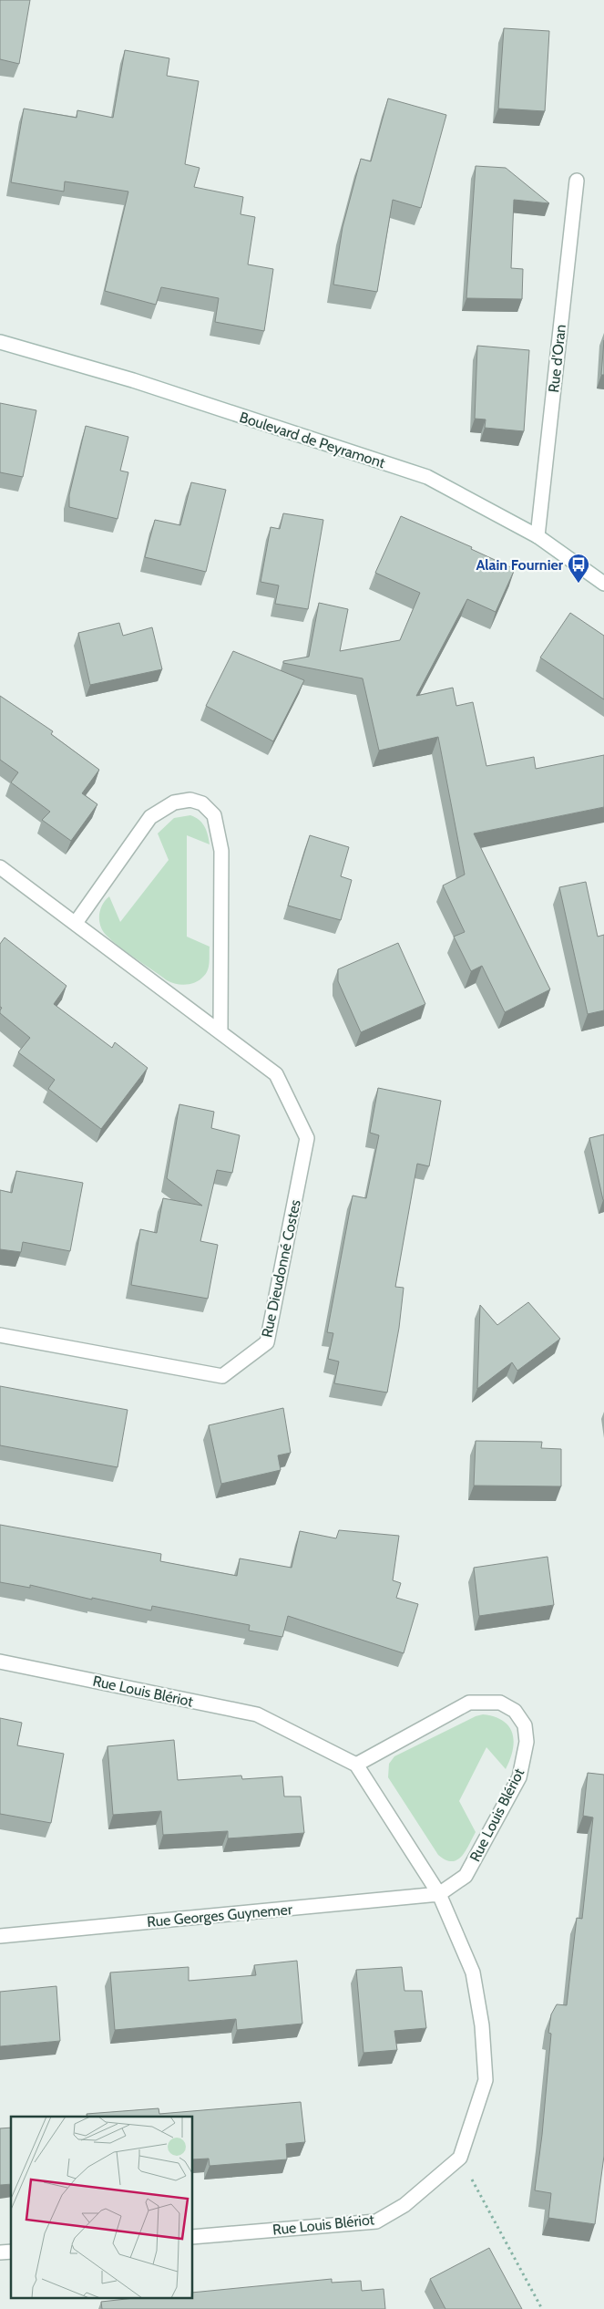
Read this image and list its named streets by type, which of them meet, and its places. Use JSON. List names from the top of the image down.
{
  "streets": {
    "street": [
      "Rue d'Oran",
      "Boulevard de Peyramont",
      "Rue Dieudonné Costes",
      "Rue Louis Blériot",
      "Rue Georges Guynemer"
    ]
  },
  "crossings": [
    ["Rue d'Oran", "Boulevard de Peyramont"],
    ["Rue Louis Blériot", "Rue Georges Guynemer"]
  ],
  "places": {
    "bus stop": ["Alain Fournier"]
  }
}
